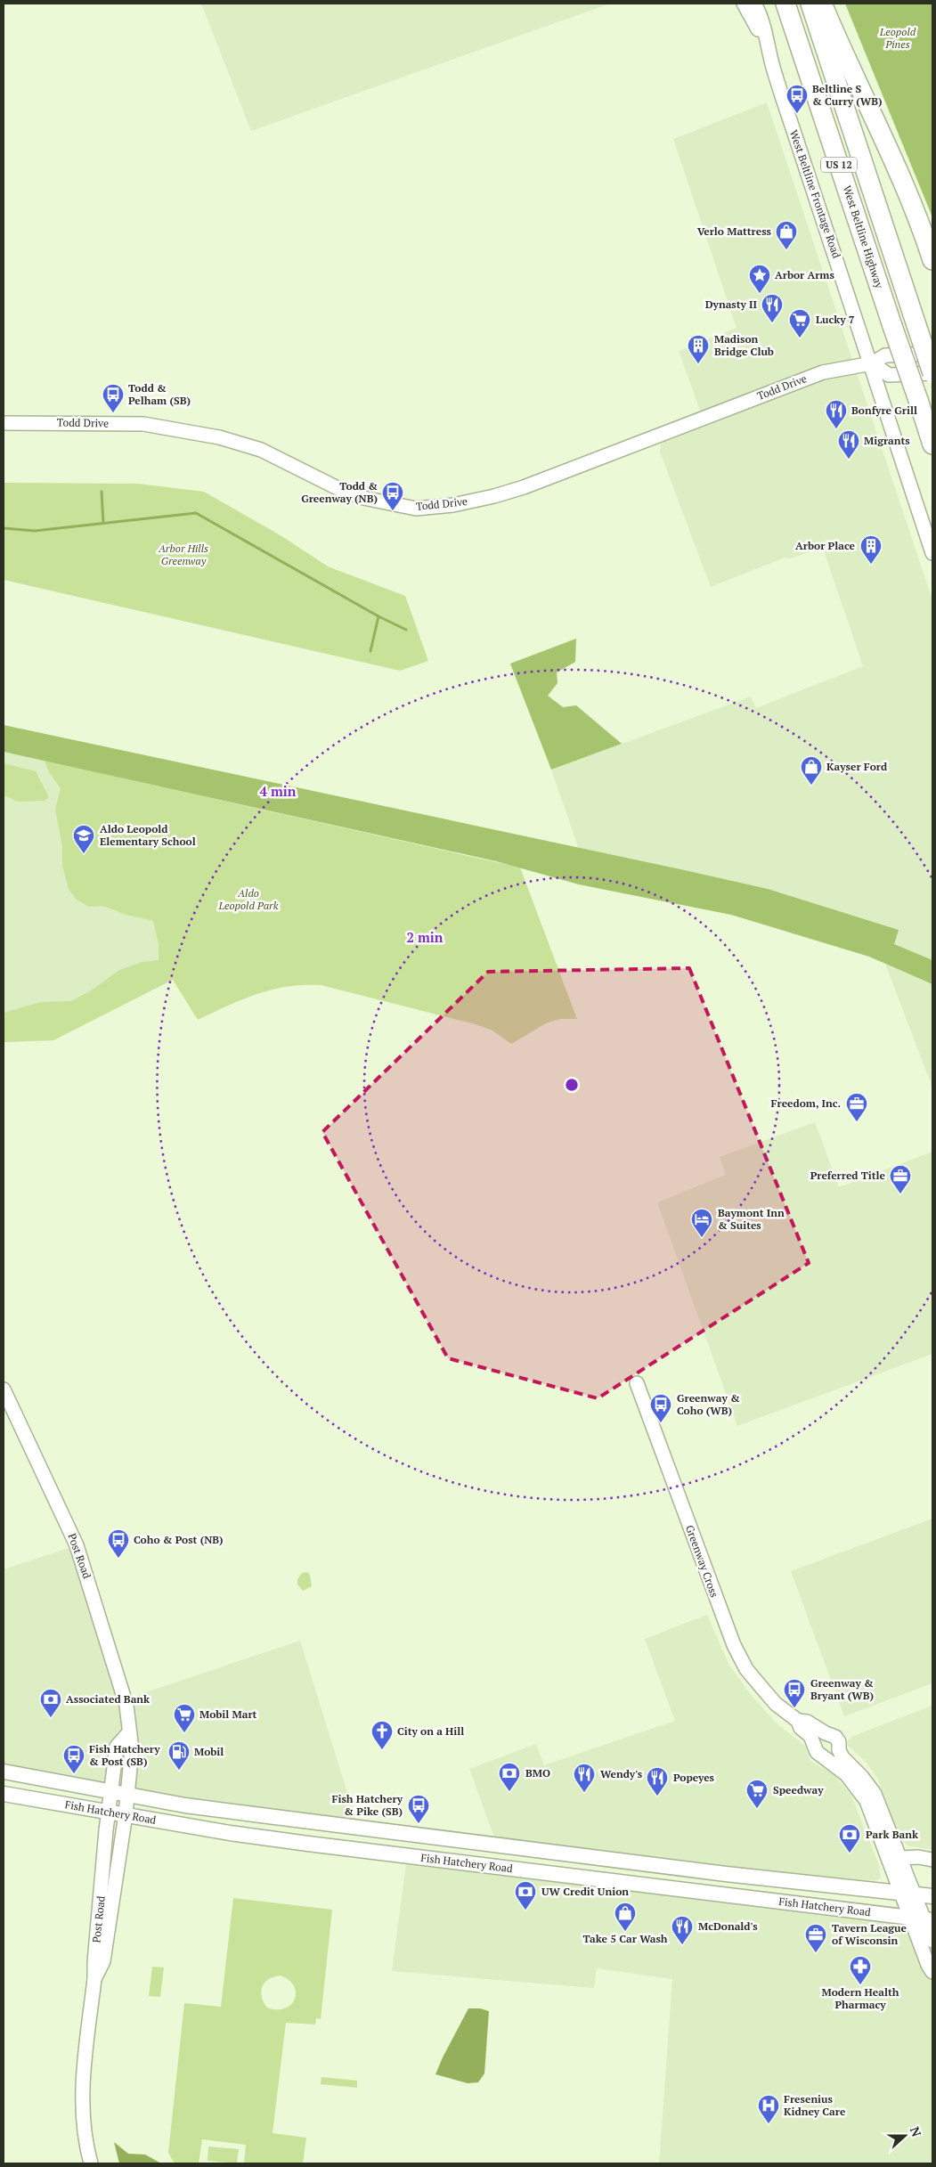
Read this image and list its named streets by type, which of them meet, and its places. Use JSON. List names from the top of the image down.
{
  "streets": {
    "highway": ["US 12", "West Beltline Highway"],
    "main road": ["Fish Hatchery Road"],
    "street": [
      "West Beltline Frontage Road",
      "Todd Drive",
      "Post Road",
      "Greenway Cross"
    ]
  },
  "crossings": [
    ["West Beltline Frontage Road", "Todd Drive"],
    ["Post Road", "Fish Hatchery Road"],
    ["Greenway Cross", "Fish Hatchery Road"]
  ],
  "parks": ["Leopold Pines", "Arbor Hills Greenway", "Aldo Leopold Park"],
  "places": {
    "bus stop": [
      "Beltline S & Curry (WB)",
      "Todd & Pelham (SB)",
      "Todd & Greenway (NB)",
      "Greenway & Coho (WB)",
      "Coho & Post (NB)",
      "Greenway & Bryant (WB)",
      "Fish Hatchery & Post (SB)",
      "Fish Hatchery & Pike (SB)"
    ],
    "shop": ["Verlo Mattress", "Kayser Ford", "Take 5 Car Wash"],
    "place": ["Arbor Arms"],
    "restaurant": [
      "Dynasty II",
      "Bonfyre Grill",
      "Migrants",
      "Wendy's",
      "Popeyes",
      "McDonald's"
    ],
    "supermarket": ["Lucky 7", "Mobil Mart", "Speedway"],
    "building": ["Madison Bridge Club", "Arbor Place"],
    "school or university": ["Aldo Leopold Elementary School"],
    "office": ["Freedom, Inc.", "Preferred Title", "Tavern League of Wisconsin"],
    "hotel": ["Baymont Inn & Suites"],
    "bank": [
      "Associated Bank",
      "BMO",
      "Park Bank",
      "UW Credit Union"
    ],
    "church": ["City on a Hill"],
    "fuel station": ["Mobil"],
    "pharmacy": ["Modern Health Pharmacy"],
    "hospital": ["Fresenius Kidney Care"]
  },
  "north": "right",
  "rings": ["4 min", "2 min"]
}
